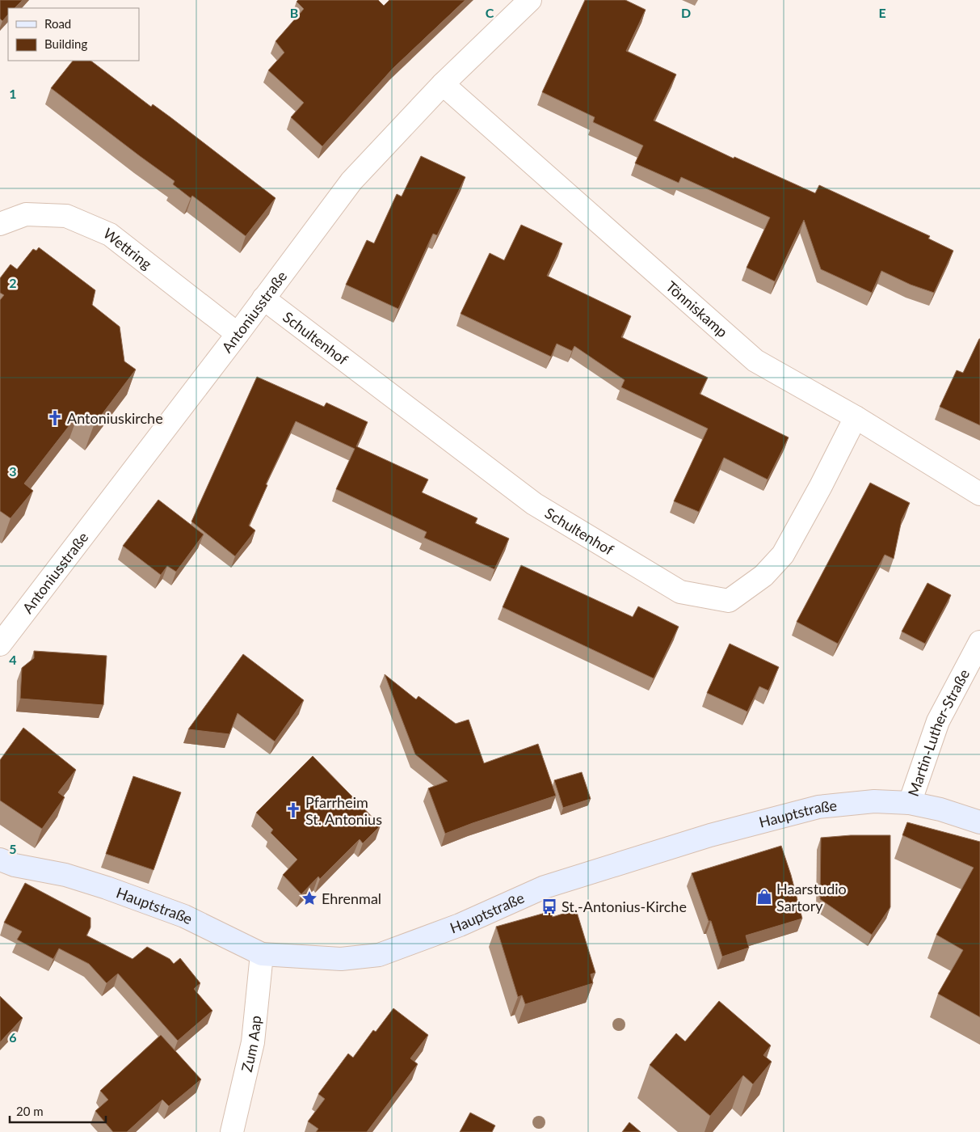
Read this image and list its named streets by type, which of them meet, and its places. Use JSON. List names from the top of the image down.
{
  "streets": {
    "main road": ["Hauptstraße"],
    "street": [
      "Wettring",
      "Tönniskamp",
      "Antoniusstraße",
      "Schultenhof",
      "Martin-Luther-Straße",
      "Zum Aap"
    ]
  },
  "crossings": [
    ["Wettring", "Antoniusstraße"],
    ["Tönniskamp", "Antoniusstraße"],
    ["Tönniskamp", "Schultenhof"],
    ["Antoniusstraße", "Schultenhof"],
    ["Martin-Luther-Straße", "Hauptstraße"],
    ["Hauptstraße", "Zum Aap"]
  ],
  "places": {
    "church": ["Antoniuskirche", "Pfarrheim St. Antonius"],
    "shop": ["Haarstudio Sartory"],
    "place": ["Ehrenmal"],
    "bus stop": ["St.-Antonius-Kirche"]
  },
  "legend": ["Road", "Building"],
  "scale_bar": "20 m",
  "grid": {
    "columns": [
      "B",
      "C",
      "D",
      "E"
    ],
    "rows": [
      "1",
      "2",
      "3",
      "4",
      "5",
      "6"
    ]
  }
}
